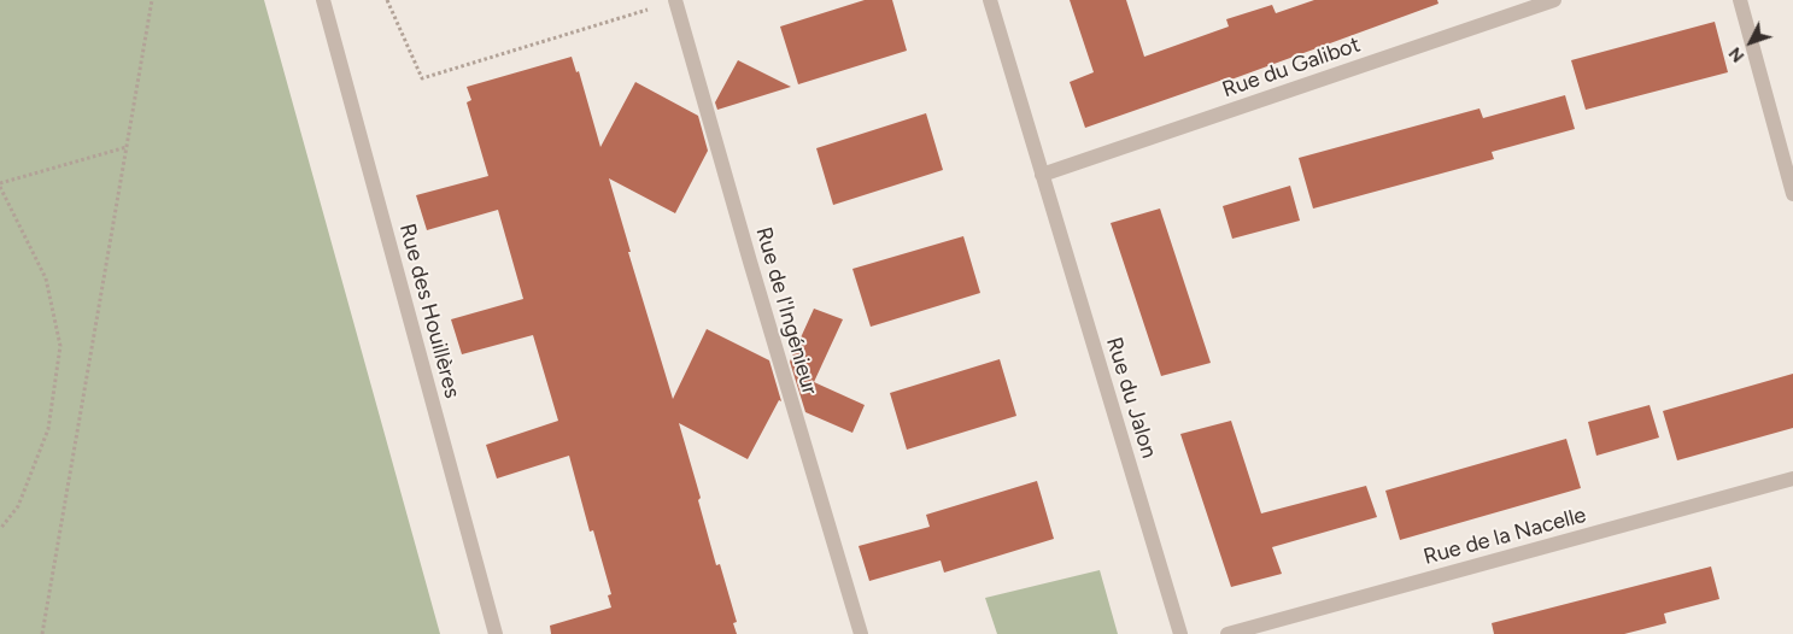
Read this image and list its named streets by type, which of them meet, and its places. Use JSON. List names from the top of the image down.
{
  "streets": {
    "street": [
      "Rue du Galibot",
      "Rue des Houillères",
      "Rue de l'Ingénieur",
      "Rue du Jalon",
      "Rue de la Nacelle"
    ]
  },
  "crossings": [
    ["Rue du Galibot", "Rue du Jalon"]
  ],
  "north": "bottom left"
}
